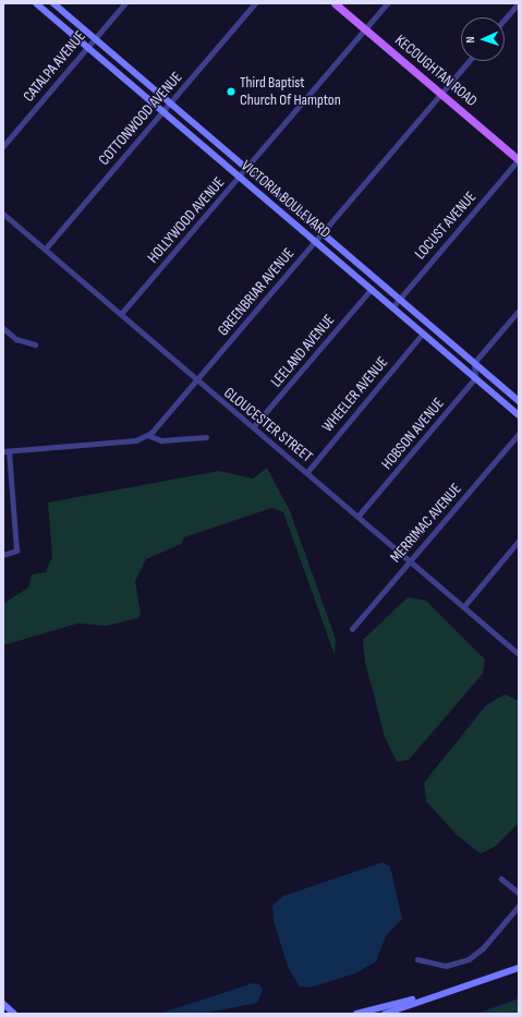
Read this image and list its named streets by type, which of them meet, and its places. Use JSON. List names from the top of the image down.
{
  "streets": {
    "main road": ["KECOUGHTAN ROAD", "VICTORIA BOULEVARD"],
    "street": [
      "CATALPA AVENUE",
      "COTTONWOOD AVENUE",
      "HOLLYWOOD AVENUE",
      "LOCUST AVENUE",
      "GREENBRIAR AVENUE",
      "LEELAND AVENUE",
      "WHEELER AVENUE",
      "GLOUCESTER STREET",
      "HOBSON AVENUE",
      "MERRIMAC AVENUE"
    ]
  },
  "crossings": [
    ["CATALPA AVENUE", "VICTORIA BOULEVARD"],
    ["KECOUGHTAN ROAD", "HOLLYWOOD AVENUE"],
    ["KECOUGHTAN ROAD", "LOCUST AVENUE"],
    ["KECOUGHTAN ROAD", "GREENBRIAR AVENUE"],
    ["COTTONWOOD AVENUE", "VICTORIA BOULEVARD"],
    ["COTTONWOOD AVENUE", "GLOUCESTER STREET"],
    ["VICTORIA BOULEVARD", "HOLLYWOOD AVENUE"],
    ["VICTORIA BOULEVARD", "LOCUST AVENUE"],
    ["VICTORIA BOULEVARD", "GREENBRIAR AVENUE"],
    ["VICTORIA BOULEVARD", "LEELAND AVENUE"],
    ["VICTORIA BOULEVARD", "WHEELER AVENUE"],
    ["VICTORIA BOULEVARD", "HOBSON AVENUE"],
    ["HOLLYWOOD AVENUE", "GLOUCESTER STREET"],
    ["GREENBRIAR AVENUE", "GLOUCESTER STREET"],
    ["LEELAND AVENUE", "GLOUCESTER STREET"],
    ["WHEELER AVENUE", "GLOUCESTER STREET"],
    ["GLOUCESTER STREET", "HOBSON AVENUE"],
    ["GLOUCESTER STREET", "MERRIMAC AVENUE"]
  ],
  "places": ["Third Baptist Church Of Hampton"],
  "north": "left"
}
